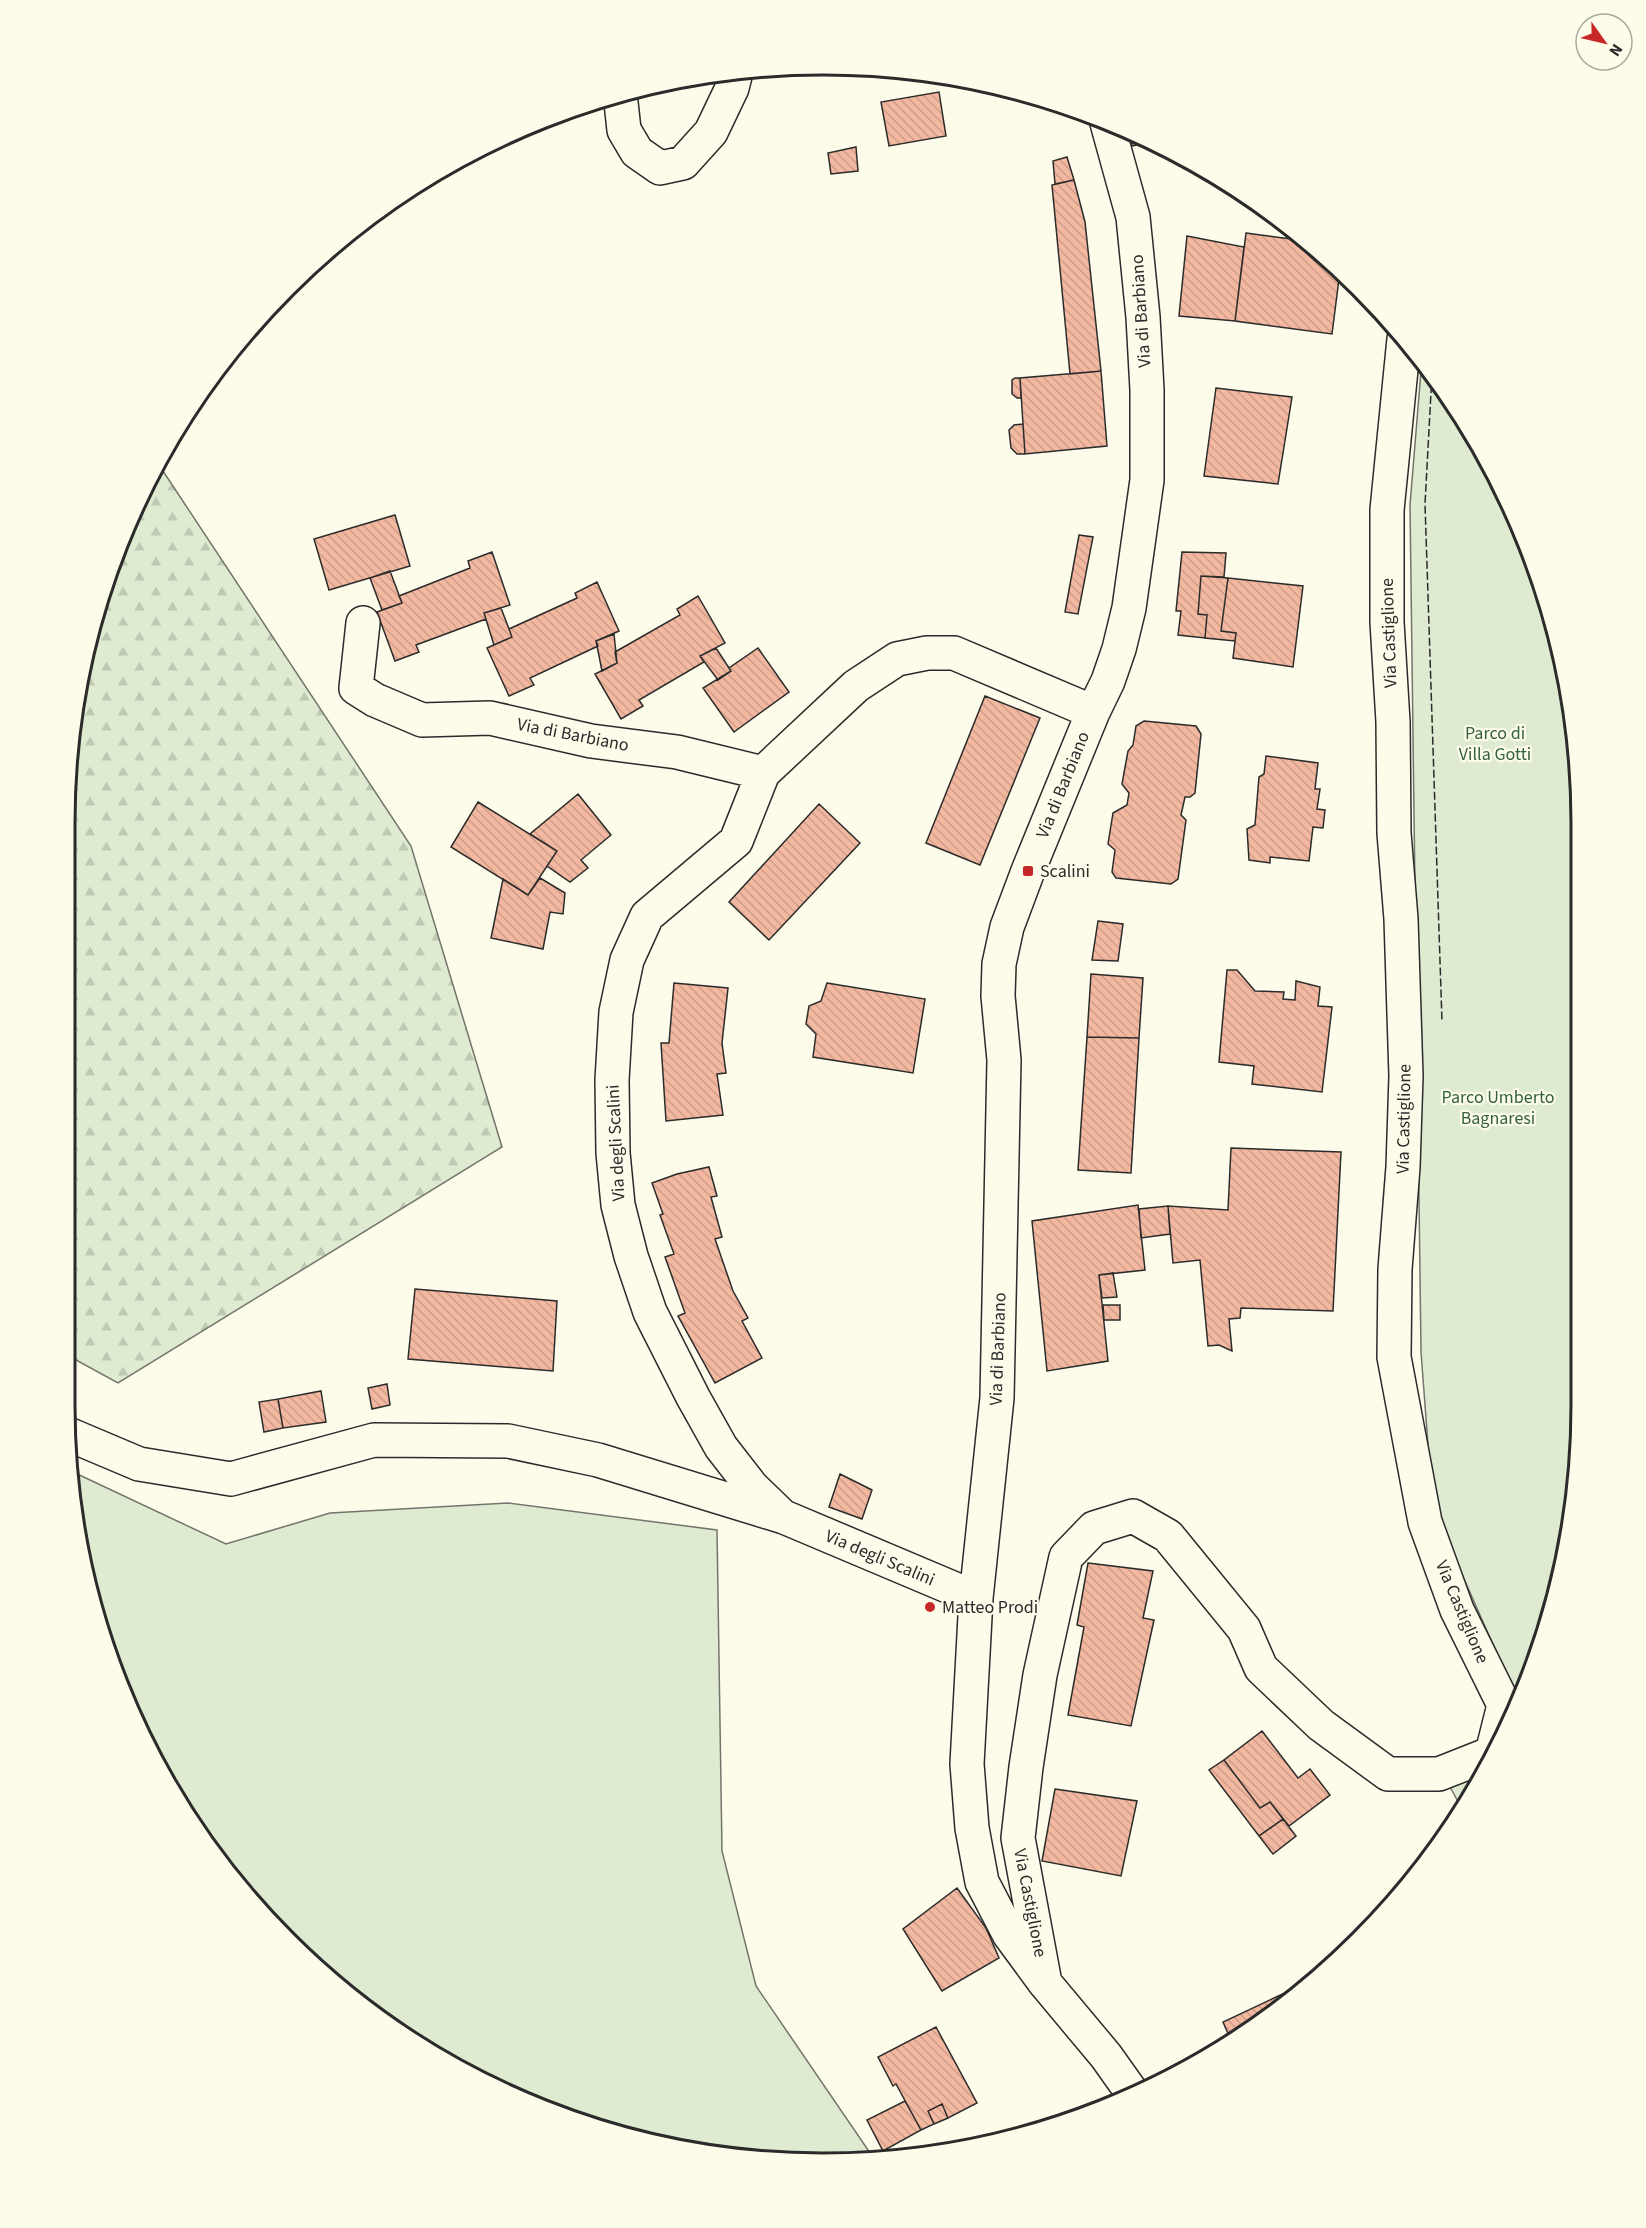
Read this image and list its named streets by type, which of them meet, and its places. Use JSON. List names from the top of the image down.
{
  "streets": {
    "street": ["Via di Barbiano", "Via Castiglione", "Via degli Scalini"]
  },
  "crossings": [
    ["Via di Barbiano", "Via Castiglione"],
    ["Via di Barbiano", "Via degli Scalini"]
  ],
  "parks": ["Parco di Villa Gotti", "Parco Umberto Bagnaresi"],
  "places": {
    "transit": ["Scalini"],
    "other": ["Matteo Prodi"]
  },
  "north": "bottom right"
}
